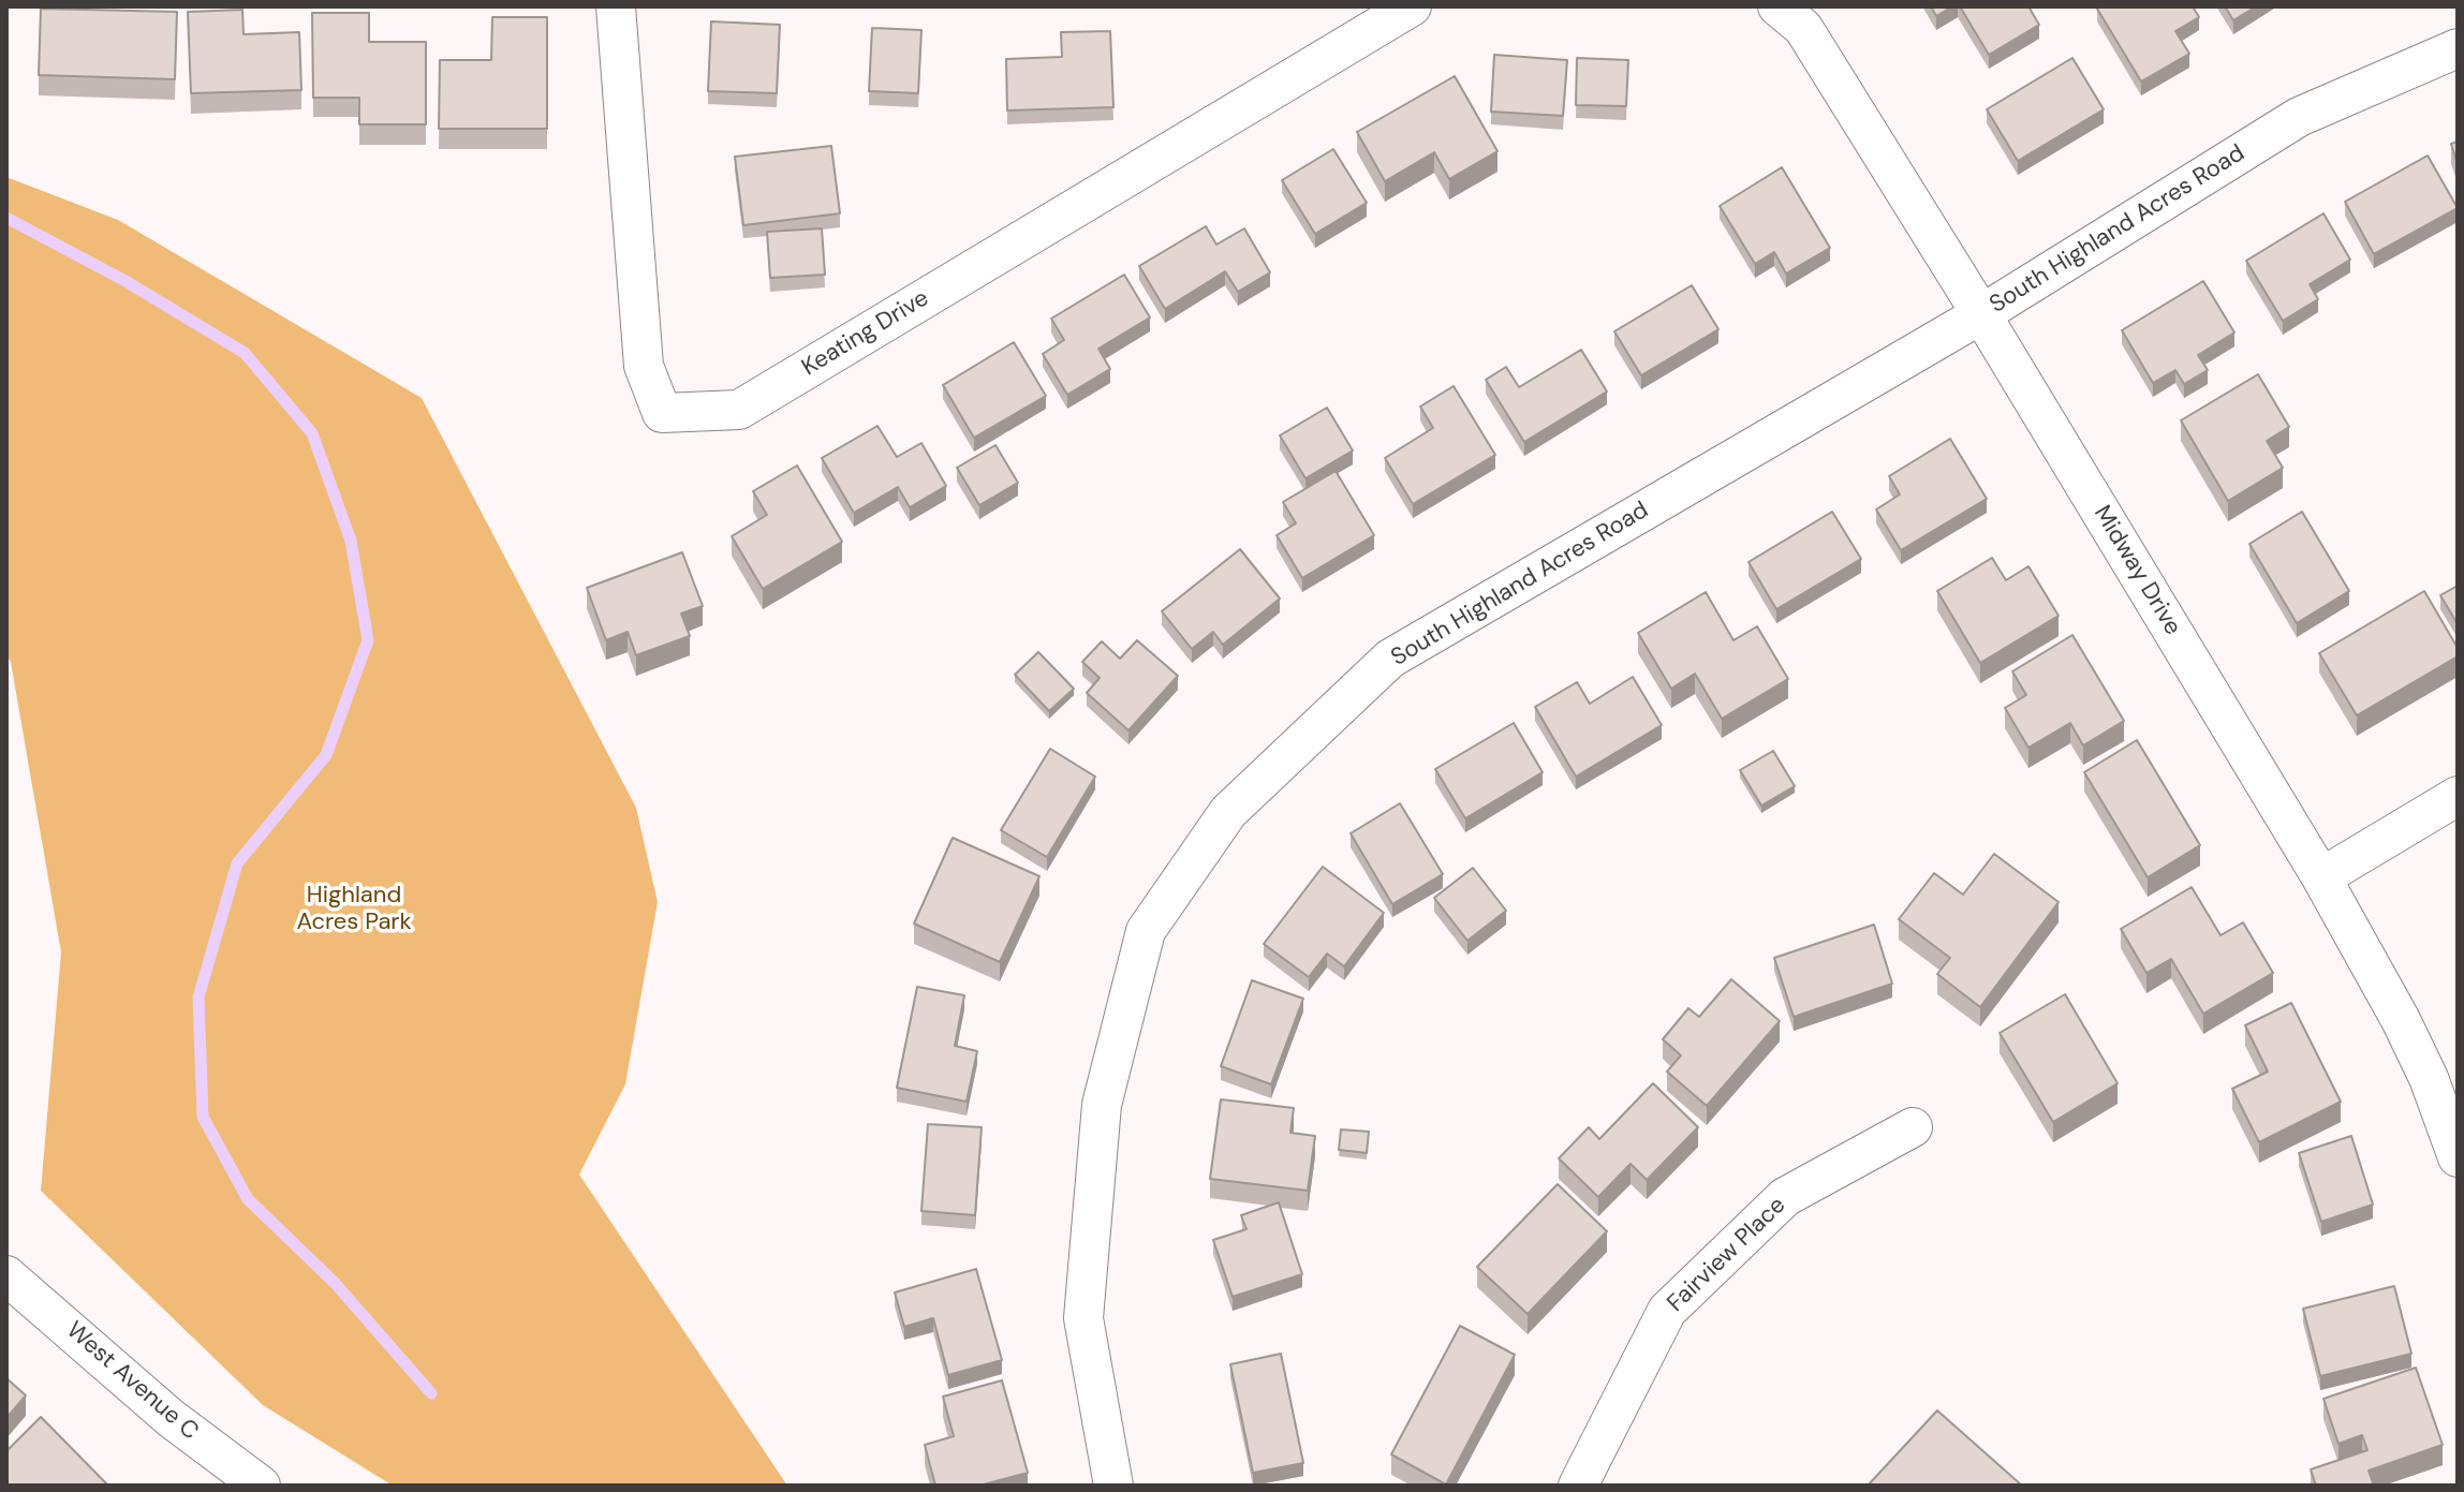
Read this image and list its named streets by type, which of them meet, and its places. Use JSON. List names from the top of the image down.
{
  "streets": {
    "street": [
      "South Highland Acres Road",
      "Keating Drive",
      "Midway Drive",
      "Fairview Place",
      "West Avenue C"
    ]
  },
  "crossings": [
    ["South Highland Acres Road", "Midway Drive"]
  ],
  "parks": ["Highland Acres Park"]
}
